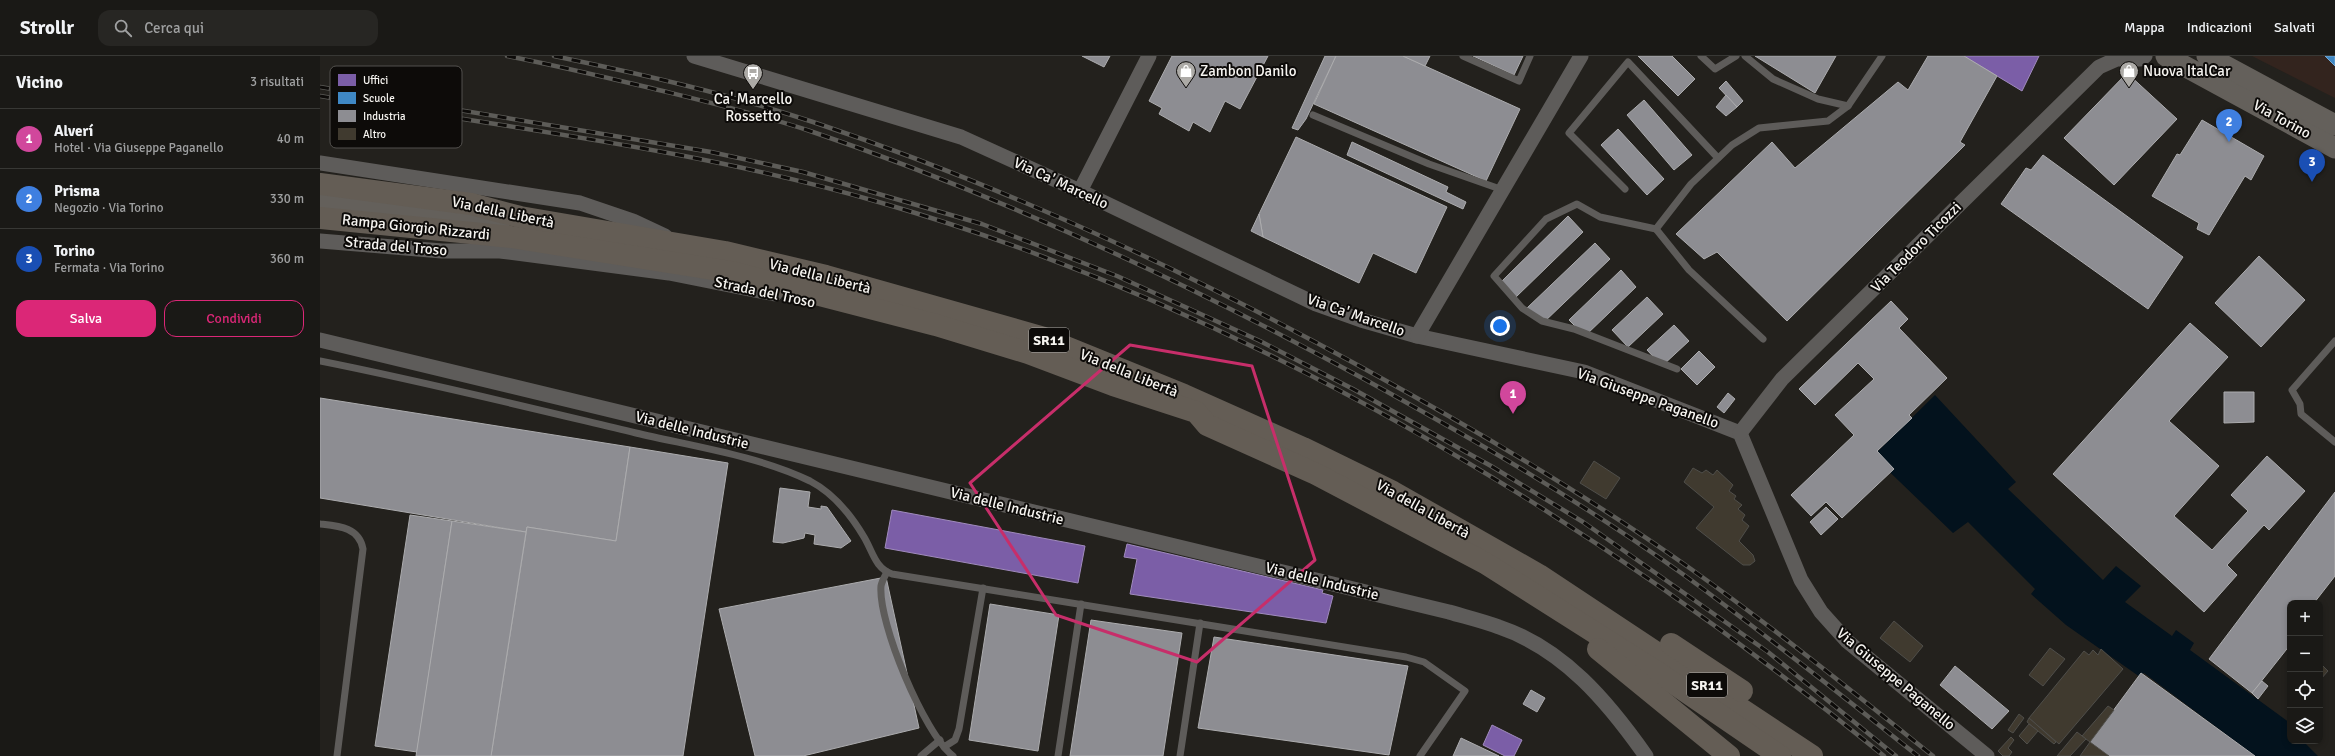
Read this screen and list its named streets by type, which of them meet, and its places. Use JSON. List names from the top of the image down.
{
  "streets": {
    "highway": ["Via della Libertà", "Rampa Giorgio Rizzardi", "SR11"],
    "street": [
      "Via Torino",
      "Via Ca' Marcello",
      "Strada del Troso",
      "Via Teodoro Ticozzi",
      "Via Giuseppe Paganello",
      "Via delle Industrie"
    ]
  },
  "crossings": [
    ["Via Ca' Marcello", "Via Giuseppe Paganello"],
    ["Via della Libertà", "Rampa Giorgio Rizzardi"],
    ["Via della Libertà", "Strada del Troso"],
    ["Via Teodoro Ticozzi", "Via Giuseppe Paganello"]
  ],
  "places": {
    "shop": ["Zambon Danilo", "Nuova ItalCar"],
    "bus stop": ["Ca' Marcello Rossetto"]
  },
  "legend": [
    "Uffici",
    "Scuole",
    "Industria",
    "Altro"
  ],
  "page": {
    "header": "Strollr",
    "search": "Cerca qui",
    "nav": ["Mappa", "Indicazioni", "Salvati"],
    "heading": ["Vicino", "3 risultati"],
    "list": [
      {
        "mark": "1",
        "name": "Alverí",
        "note": "Hotel · Via Giuseppe Paganello",
        "value": "40 m"
      },
      {
        "mark": "2",
        "name": "Prisma",
        "note": "Negozio · Via Torino",
        "value": "330 m"
      },
      {
        "mark": "3",
        "name": "Torino",
        "note": "Fermata · Via Torino",
        "value": "360 m"
      }
    ],
    "pins": ["2", "3", "1"],
    "buttons": ["Salva", "Condividi"],
    "map_buttons": ["+", "−"]
  }
}
